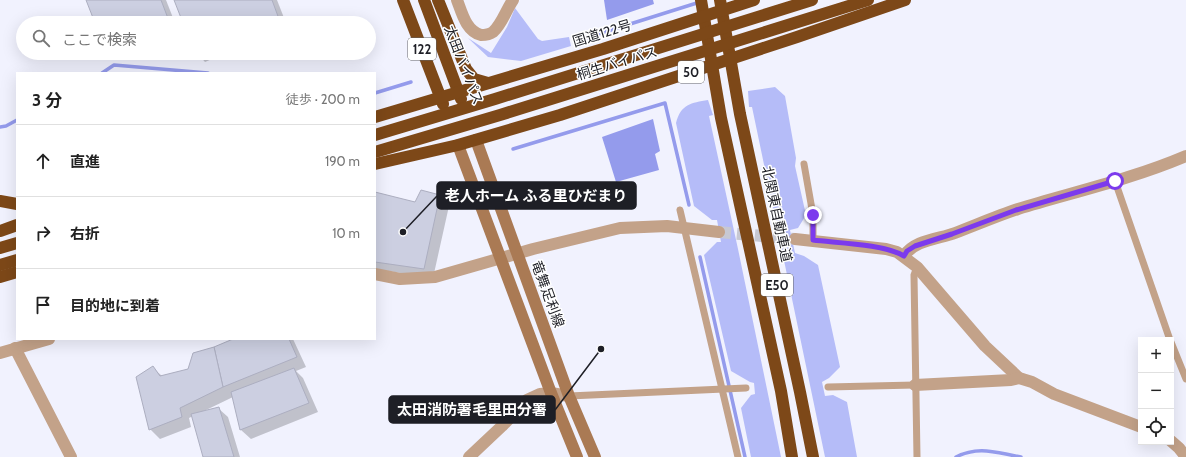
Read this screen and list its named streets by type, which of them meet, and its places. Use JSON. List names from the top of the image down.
{
  "streets": {
    "highway": [
      "国道122号",
      "122",
      "桐生バイパス",
      "太田バイパス",
      "50",
      "北関東自動車道",
      "E50"
    ],
    "main road": ["竜舞足利線"]
  },
  "crossings": [
    ["国道122号", "122"],
    ["国道122号", "太田バイパス"],
    ["122", "50"],
    ["太田バイパス", "50"],
    ["太田バイパス", "竜舞足利線"],
    ["50", "竜舞足利線"]
  ],
  "places": ["老人ホーム ふる里ひだまり", "太田消防署毛里田分署"],
  "page": {
    "search": "ここで検索",
    "heading": ["3 分", "徒歩 · 200 m"],
    "list": [
      ["直進", "190 m"],
      ["右折", "10 m"],
      "目的地に到着"
    ],
    "map_buttons": ["+", "−"]
  }
}
